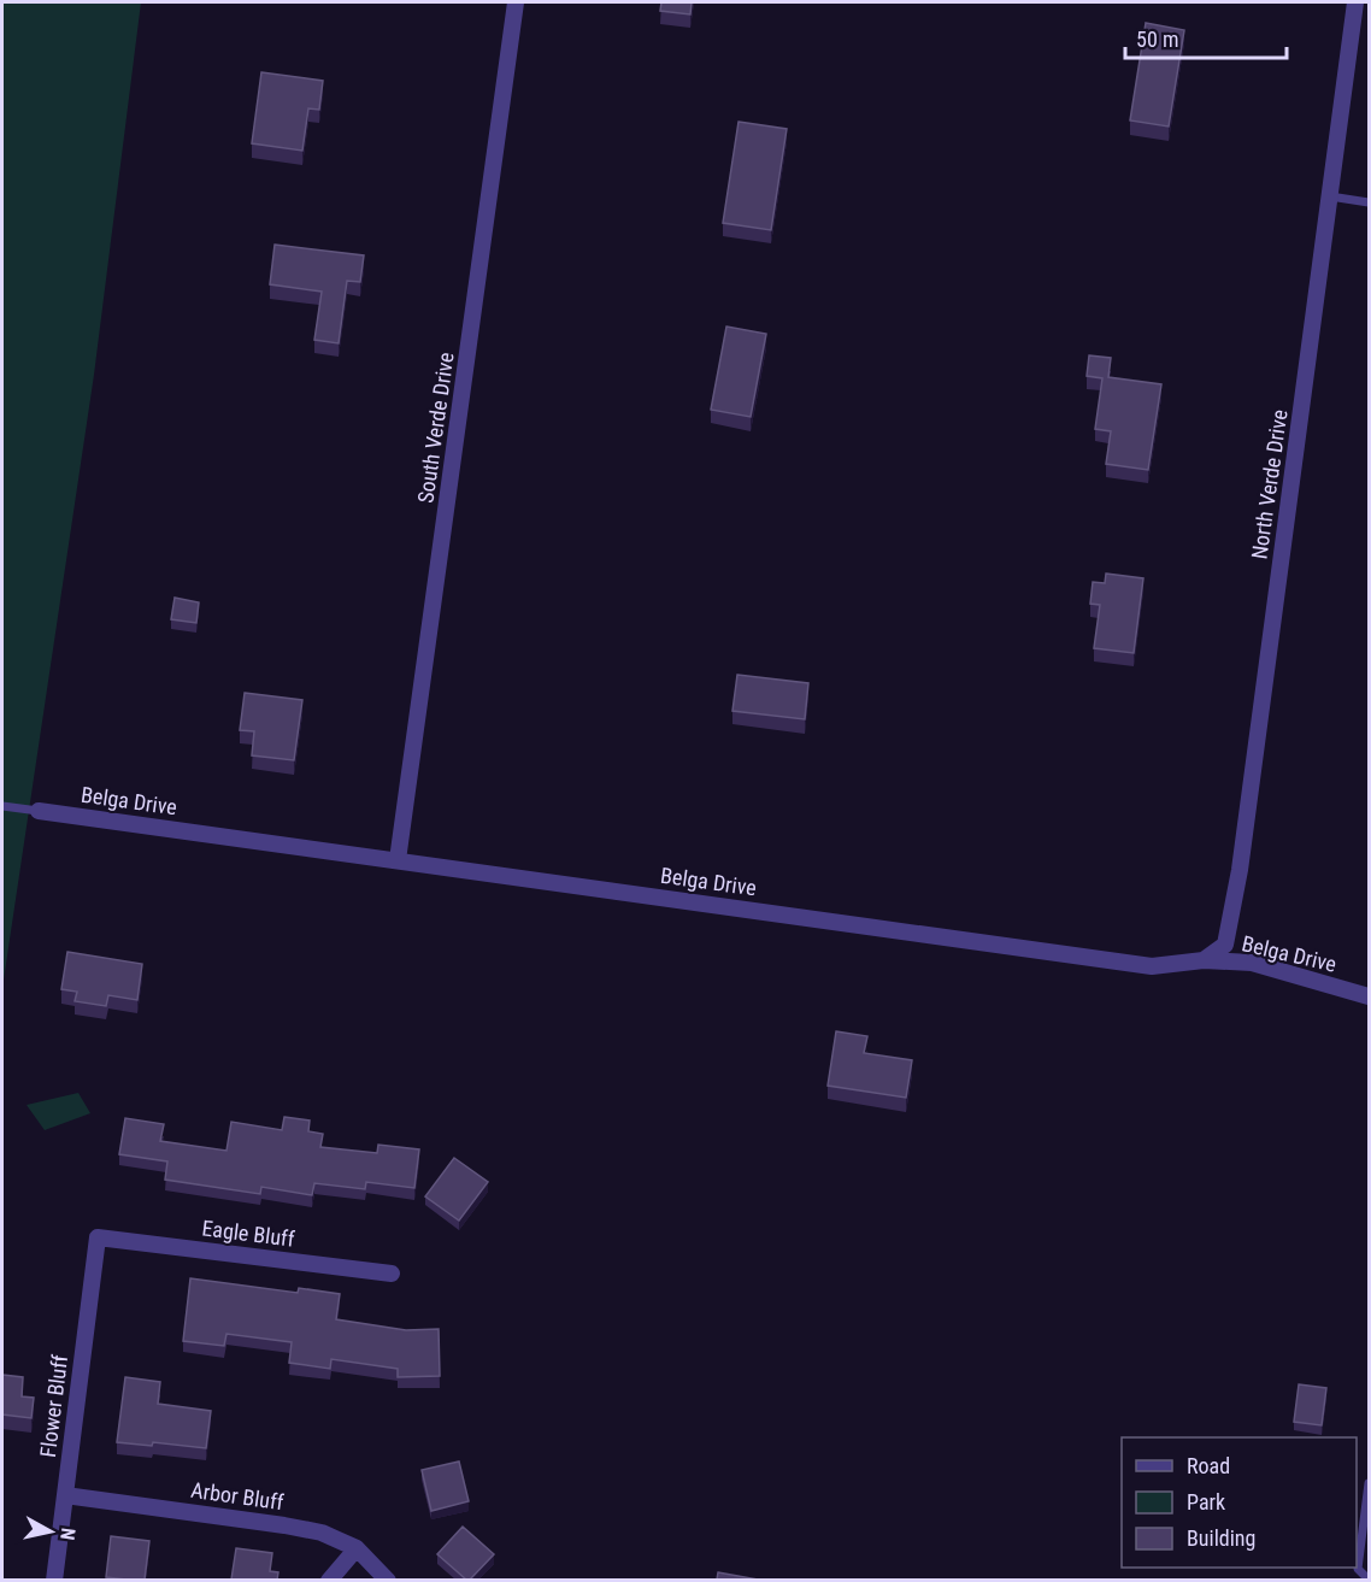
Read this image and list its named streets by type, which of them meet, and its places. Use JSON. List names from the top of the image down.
{
  "streets": {
    "street": [
      "South Verde Drive",
      "North Verde Drive",
      "Belga Drive",
      "Eagle Bluff",
      "Flower Bluff",
      "Arbor Bluff"
    ]
  },
  "crossings": [
    ["South Verde Drive", "Belga Drive"],
    ["North Verde Drive", "Belga Drive"],
    ["Eagle Bluff", "Flower Bluff"],
    ["Flower Bluff", "Arbor Bluff"]
  ],
  "legend": ["Road", "Park", "Building"],
  "scale_bar": "50 m",
  "north": "right"
}
